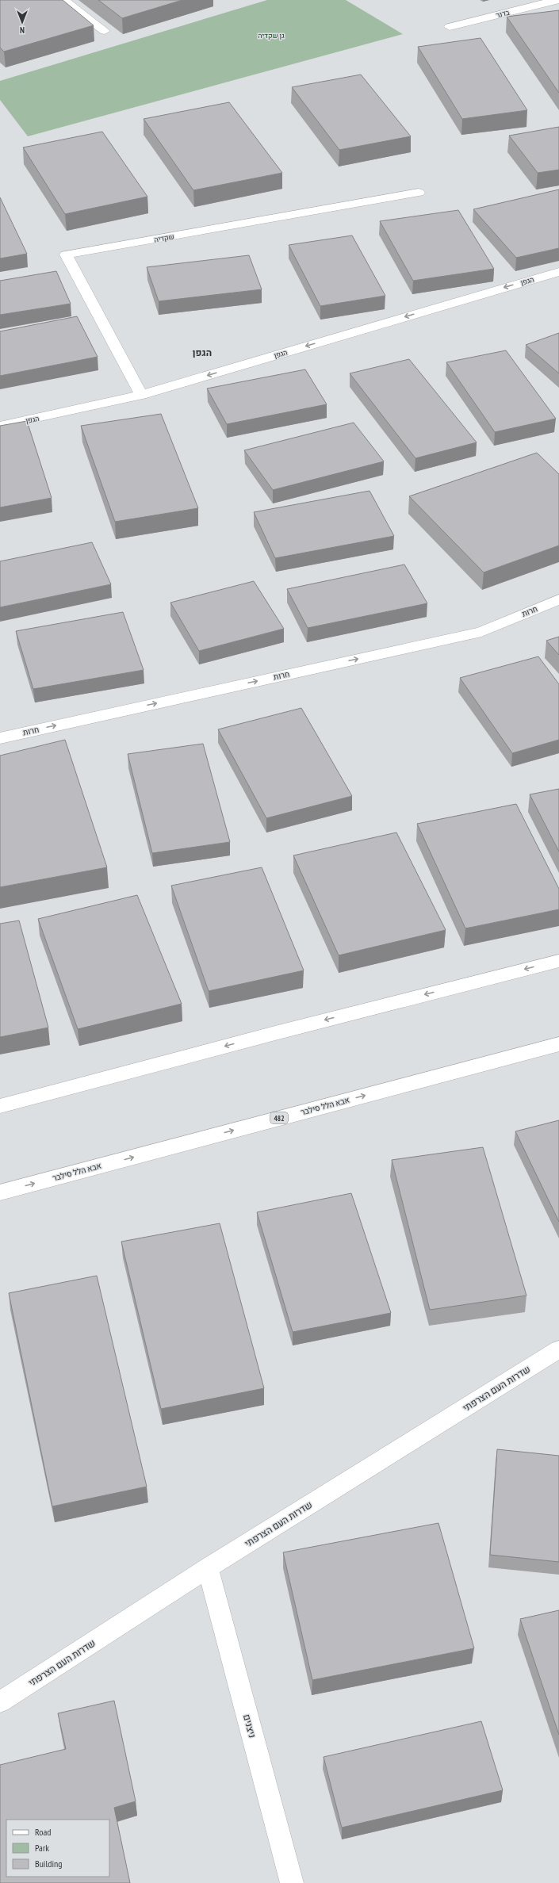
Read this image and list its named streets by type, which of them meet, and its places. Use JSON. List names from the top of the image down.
{
  "streets": {
    "street": [
      "בדנר",
      "שקדיה",
      "הגפן",
      "חרות",
      "אבא הלל סילבר",
      "482",
      "שדרות העם הצרפתי",
      "ניצנים"
    ]
  },
  "crossings": [
    ["שקדיה", "הגפן"],
    ["שדרות העם הצרפתי", "ניצנים"]
  ],
  "one_way": ["הגפן", "חרות"],
  "districts": ["הגפן"],
  "parks": ["גן שקדיה"],
  "legend": ["Road", "Park", "Building"],
  "north": "bottom"
}
